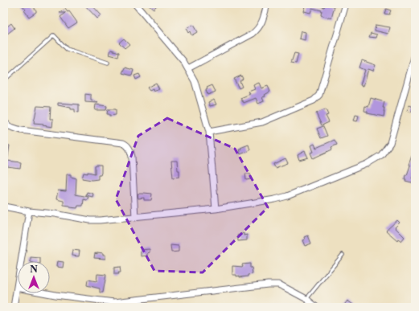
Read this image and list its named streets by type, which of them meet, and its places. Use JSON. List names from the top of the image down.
{
  "north": "top"
}
